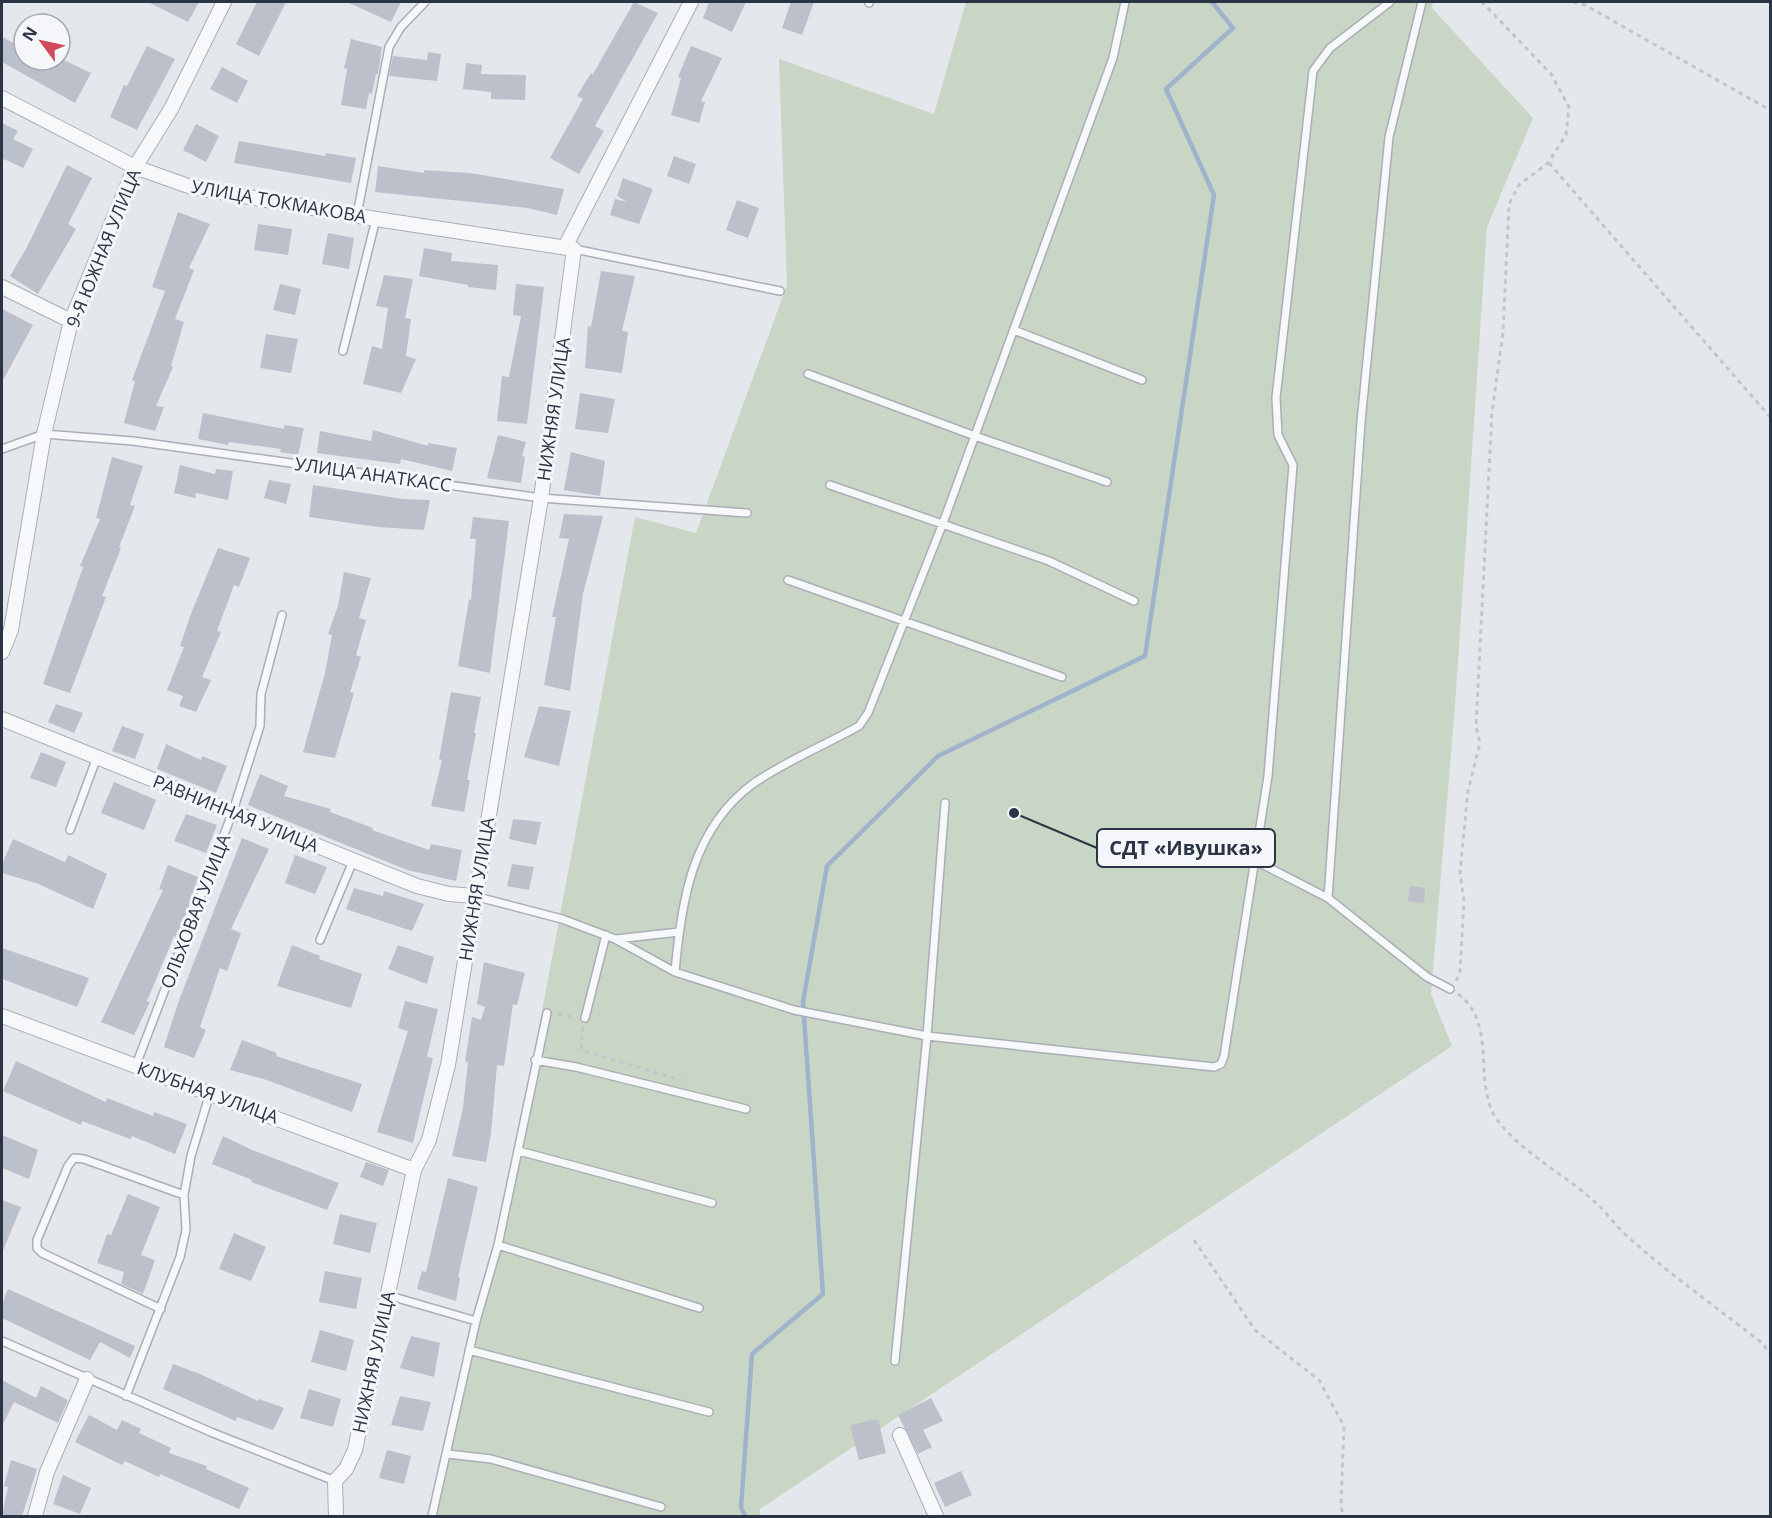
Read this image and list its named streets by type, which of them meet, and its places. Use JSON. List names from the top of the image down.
{
  "streets": {
    "street": [
      "УЛИЦА ТОКМАКОВА",
      "9-Я ЮЖНАЯ УЛИЦА",
      "НИЖНЯЯ УЛИЦА",
      "РАВНИННАЯ УЛИЦА",
      "КЛУБНАЯ УЛИЦА"
    ],
    "lane": ["УЛИЦА АНАТКАСС", "ОЛЬХОВАЯ УЛИЦА"]
  },
  "crossings": [
    ["УЛИЦА ТОКМАКОВА", "9-Я ЮЖНАЯ УЛИЦА"],
    ["УЛИЦА ТОКМАКОВА", "НИЖНЯЯ УЛИЦА"],
    ["9-Я ЮЖНАЯ УЛИЦА", "УЛИЦА АНАТКАСС"],
    ["НИЖНЯЯ УЛИЦА", "УЛИЦА АНАТКАСС"],
    ["НИЖНЯЯ УЛИЦА", "РАВНИННАЯ УЛИЦА"],
    ["НИЖНЯЯ УЛИЦА", "КЛУБНАЯ УЛИЦА"],
    ["РАВНИННАЯ УЛИЦА", "ОЛЬХОВАЯ УЛИЦА"],
    ["ОЛЬХОВАЯ УЛИЦА", "КЛУБНАЯ УЛИЦА"]
  ],
  "places": ["СДТ «Ивушка»"],
  "north": "top left"
}
